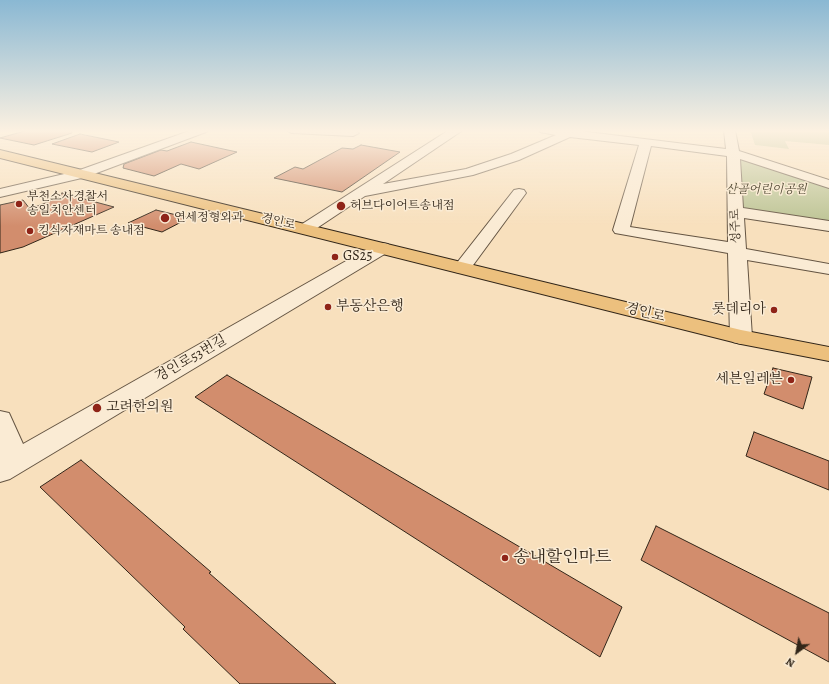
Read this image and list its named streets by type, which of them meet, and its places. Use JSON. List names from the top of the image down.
{
  "streets": {
    "main road": ["경인로"],
    "street": ["성주로", "경인로53번길"]
  },
  "crossings": [
    ["경인로", "성주로"],
    ["경인로", "경인로53번길"]
  ],
  "parks": ["산골어린이공원"],
  "places": [
    "부천소사경찰서 송일치안센터",
    "허브다이어트송내점",
    "연세정형외과",
    "킹식자재마트 송내점",
    "GS25",
    "부동산은행",
    "롯데리아",
    "세븐일레븐",
    "고려한의원",
    "송내할인마트"
  ],
  "north": "bottom left"
}
